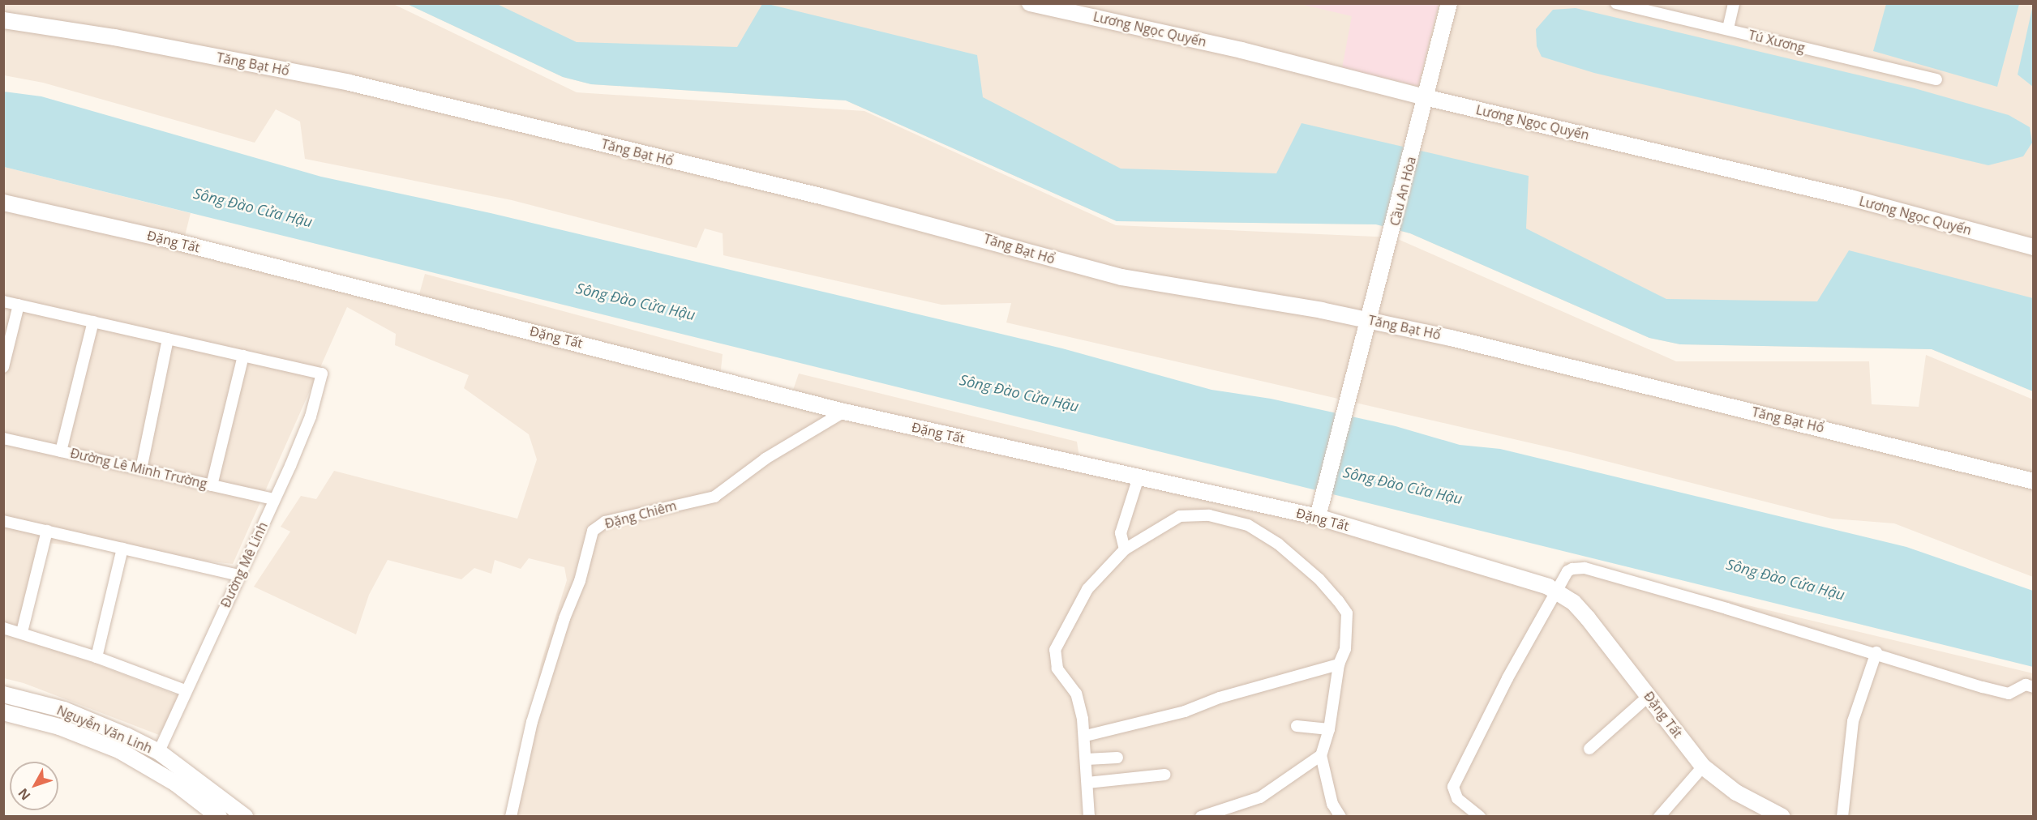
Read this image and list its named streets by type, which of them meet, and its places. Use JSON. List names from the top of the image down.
{
  "streets": {
    "street": [
      "Lương Ngọc Quyến",
      "Tú Xương",
      "Tăng Bạt Hổ",
      "Cầu An Hòa",
      "Đặng Tất",
      "Đường Lê Minh Trường",
      "Đặng Chiêm",
      "Đường Mê Linh",
      "Nguyễn Văn Linh"
    ]
  },
  "crossings": [
    ["Lương Ngọc Quyến", "Cầu An Hòa"],
    ["Tăng Bạt Hổ", "Cầu An Hòa"],
    ["Cầu An Hòa", "Đặng Tất"],
    ["Đặng Tất", "Đặng Chiêm"],
    ["Đường Lê Minh Trường", "Đường Mê Linh"],
    ["Đường Mê Linh", "Nguyễn Văn Linh"]
  ],
  "water": ["Sông Đào Cửa Hậu"],
  "north": "bottom left"
}
